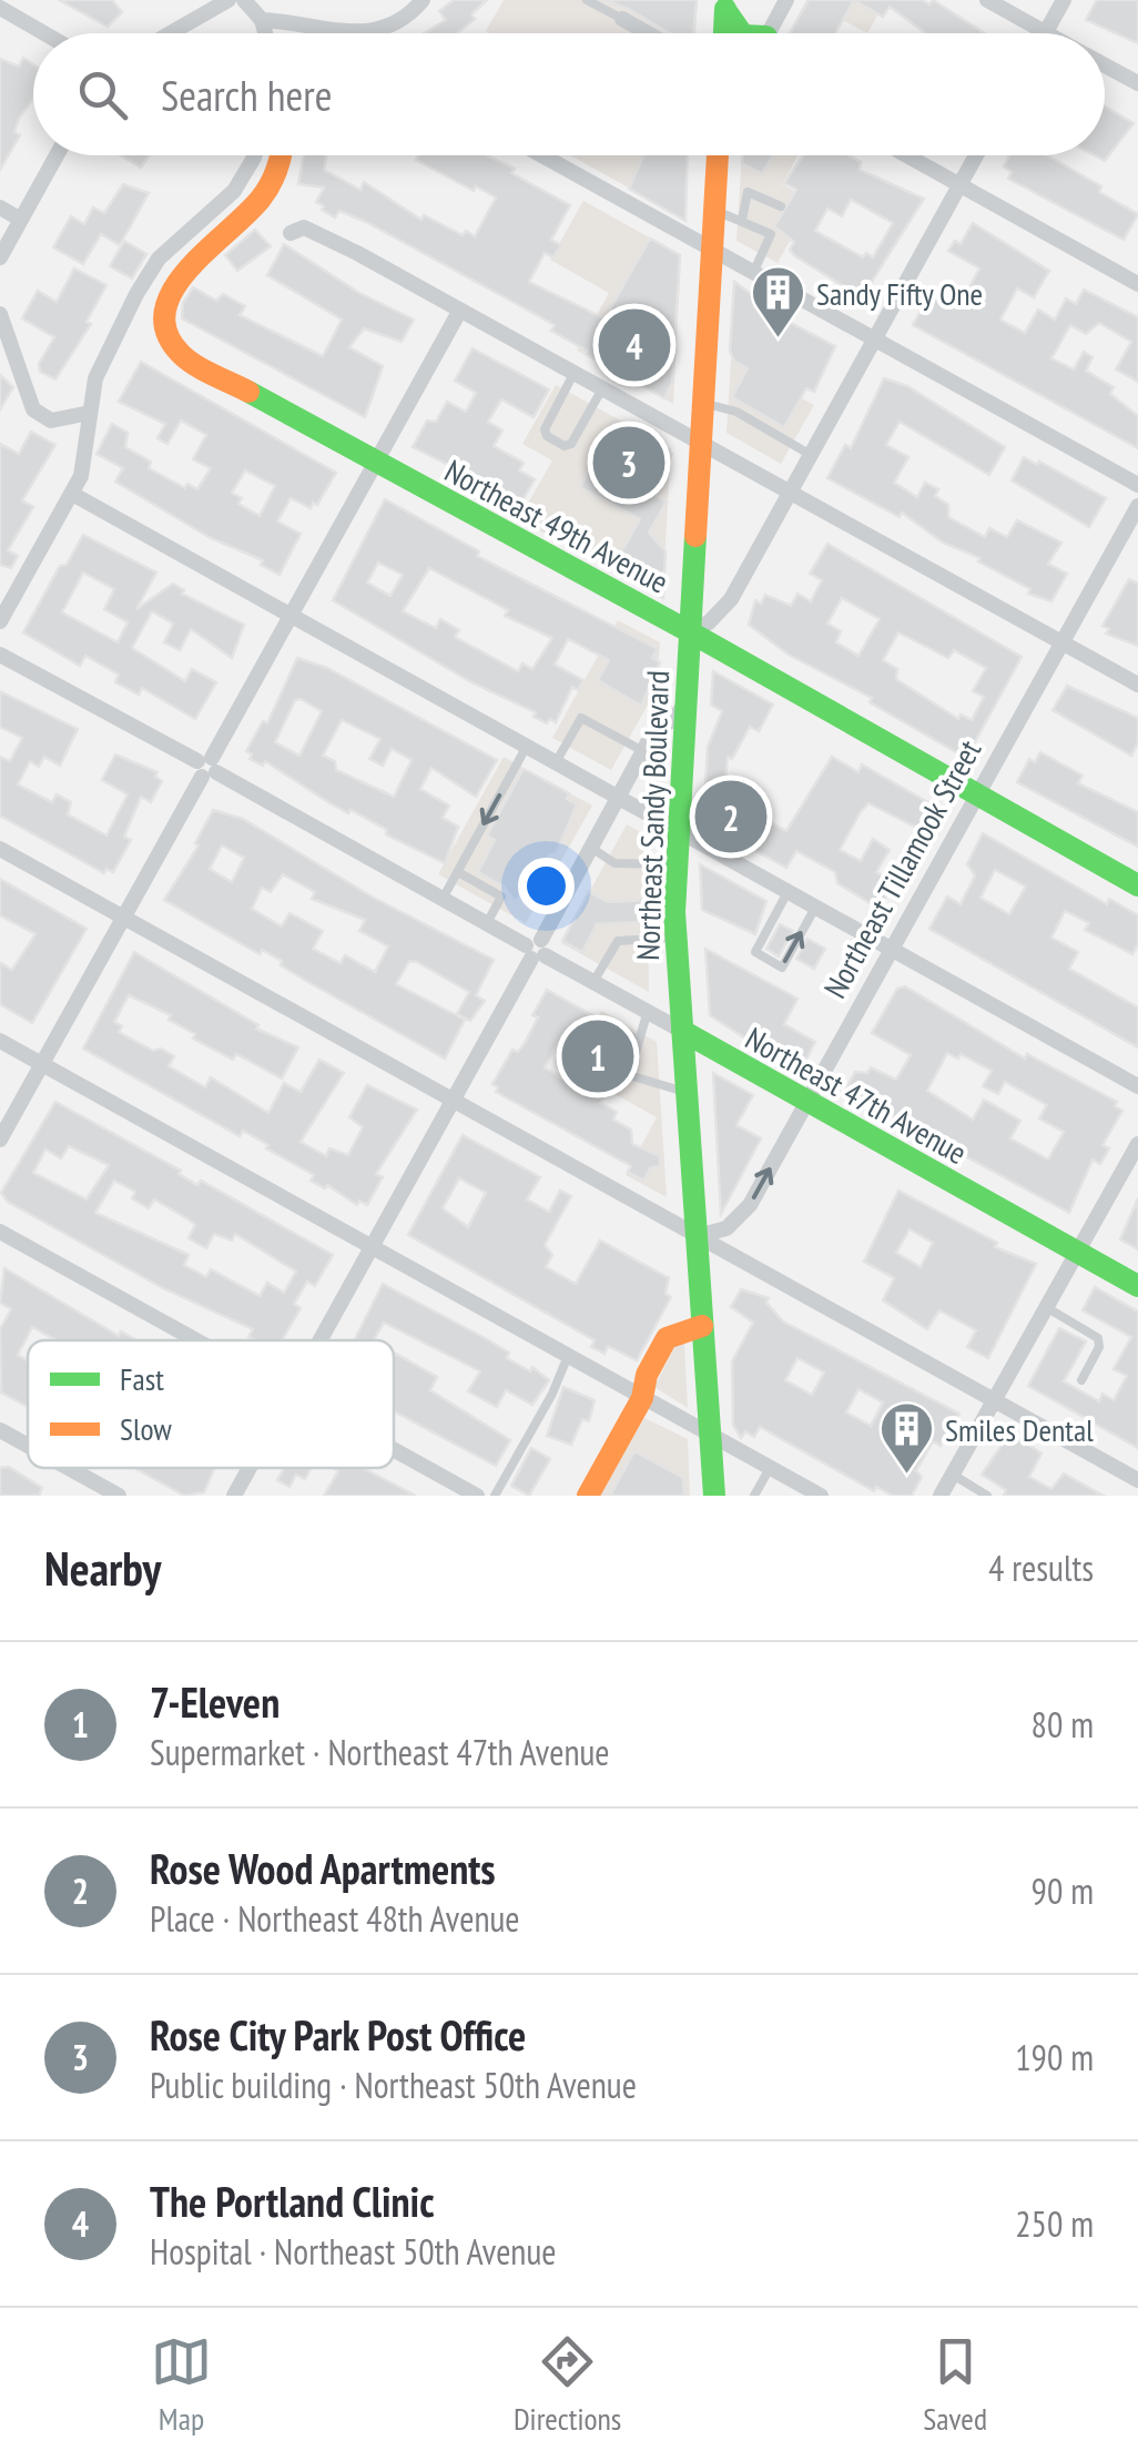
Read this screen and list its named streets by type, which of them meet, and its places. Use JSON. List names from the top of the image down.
{
  "streets": {
    "street": [
      "Northeast 49th Avenue",
      "Northeast Sandy Boulevard",
      "Northeast Tillamook Street",
      "Northeast 47th Avenue"
    ]
  },
  "crossings": [
    ["Northeast 49th Avenue", "Northeast Sandy Boulevard"],
    ["Northeast 49th Avenue", "Northeast Tillamook Street"],
    ["Northeast Sandy Boulevard", "Northeast Tillamook Street"],
    ["Northeast Sandy Boulevard", "Northeast 47th Avenue"],
    ["Northeast Tillamook Street", "Northeast 47th Avenue"]
  ],
  "places": {
    "building": ["Sandy Fifty One", "Smiles Dental"]
  },
  "legend": ["Fast", "Slow"],
  "page": {
    "search": "Search here",
    "pins": [
      "4",
      "3",
      "2",
      "1"
    ],
    "heading": ["Nearby", "4 results"],
    "list": [
      {
        "mark": "1",
        "name": "7-Eleven",
        "note": "Supermarket · Northeast 47th Avenue",
        "value": "80 m"
      },
      {
        "mark": "2",
        "name": "Rose Wood Apartments",
        "note": "Place · Northeast 48th Avenue",
        "value": "90 m"
      },
      {
        "mark": "3",
        "name": "Rose City Park Post Office",
        "note": "Public building · Northeast 50th Avenue",
        "value": "190 m"
      },
      {
        "mark": "4",
        "name": "The Portland Clinic",
        "note": "Hospital · Northeast 50th Avenue",
        "value": "250 m"
      }
    ],
    "nav": ["Map", "Directions", "Saved"]
  }
}
